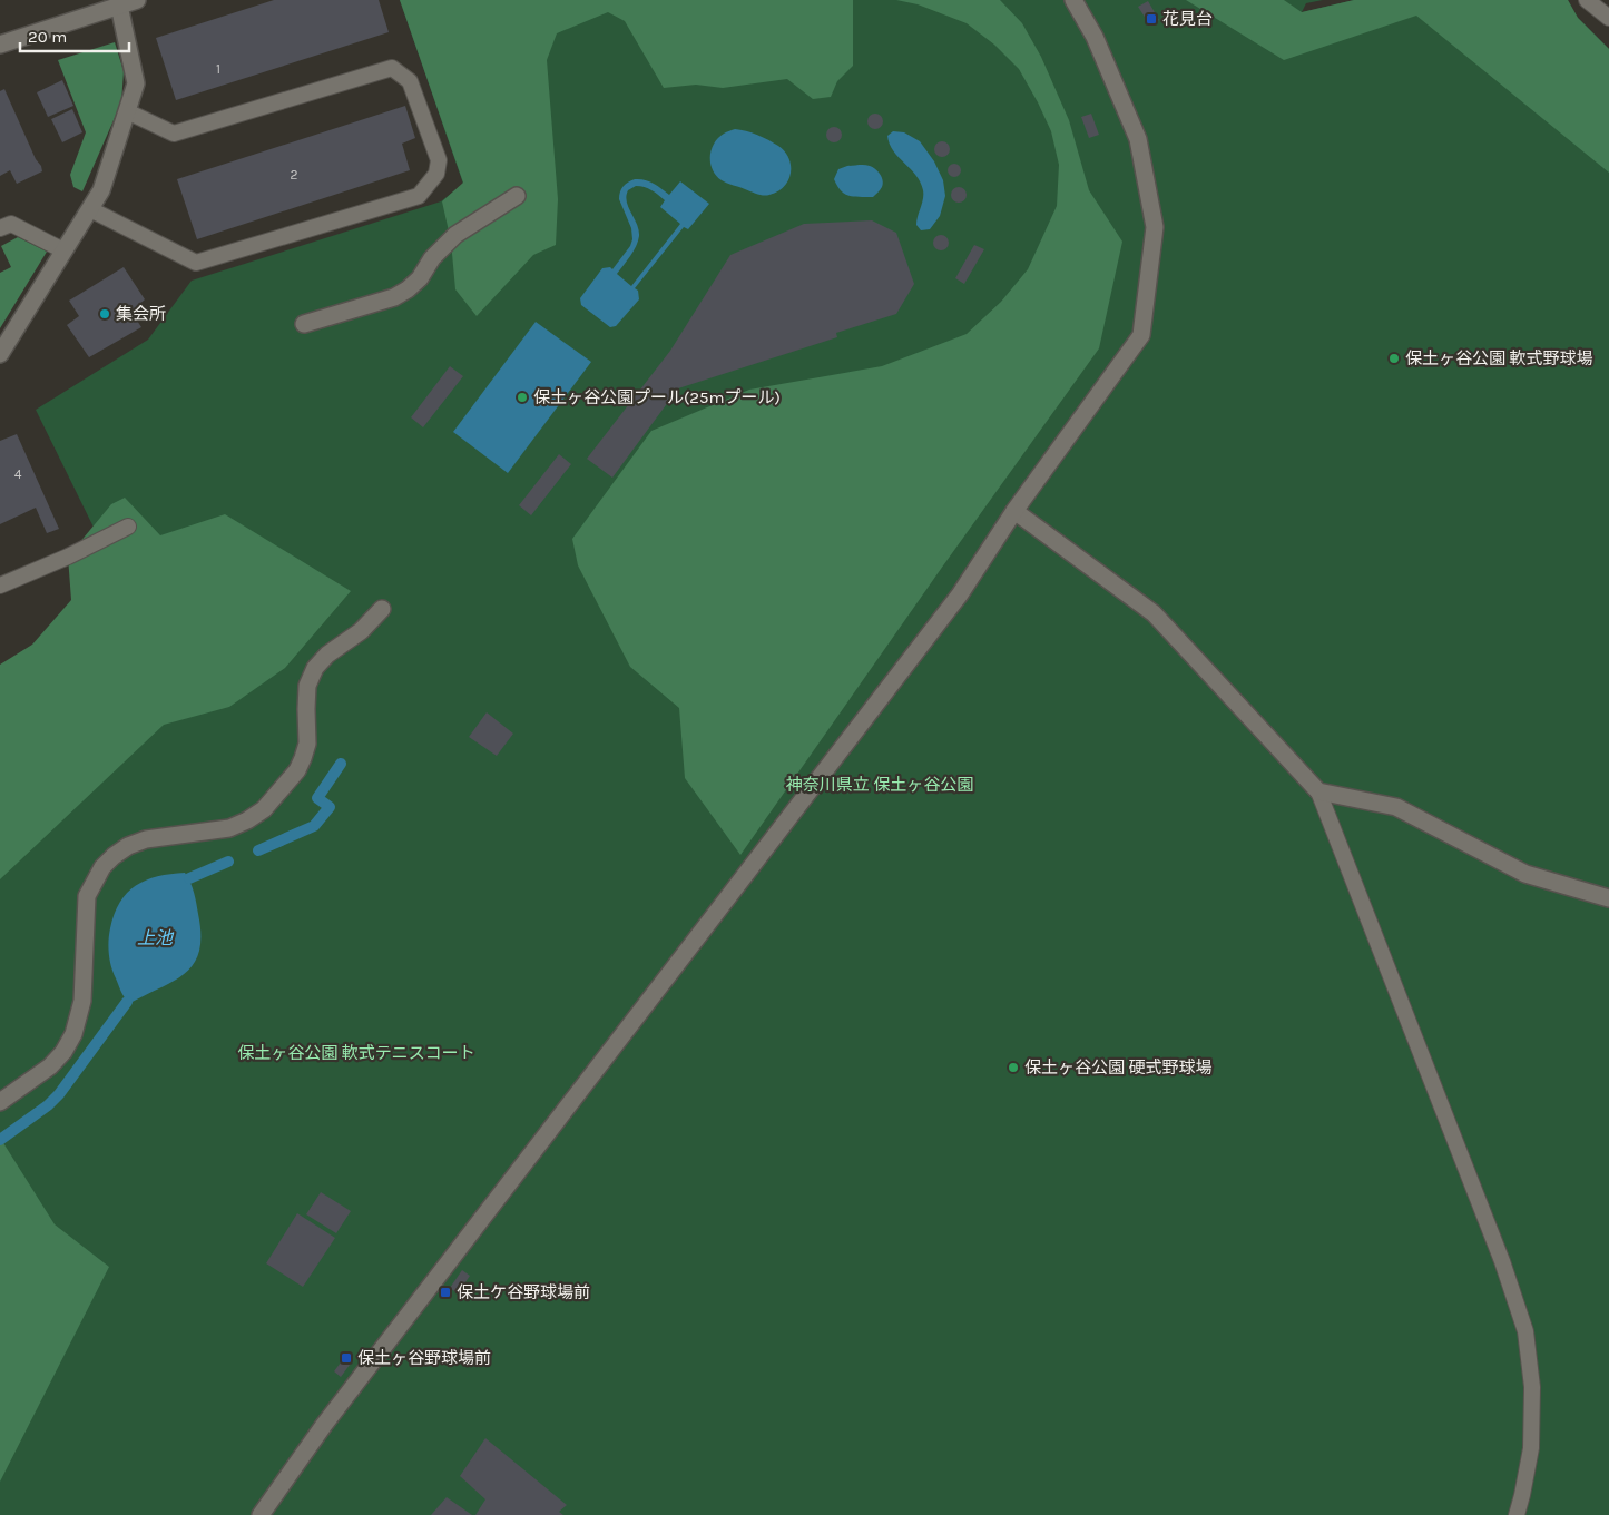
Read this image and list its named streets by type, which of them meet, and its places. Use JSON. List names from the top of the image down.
{
  "water": ["上池"],
  "parks": ["神奈川県立 保土ヶ谷公園", "保土ヶ谷公園 軟式テニスコート"],
  "places": {
    "transit": ["花見台", "保土ケ谷野球場前", "保土ヶ谷野球場前"],
    "other": [
      "集会所",
      "保土ヶ谷公園 軟式野球場",
      "保土ヶ谷公園プール(25mプール)",
      "保土ヶ谷公園 硬式野球場"
    ]
  },
  "house_numbers": ["1", "2", "4"],
  "scale_bar": "20 m"
}
